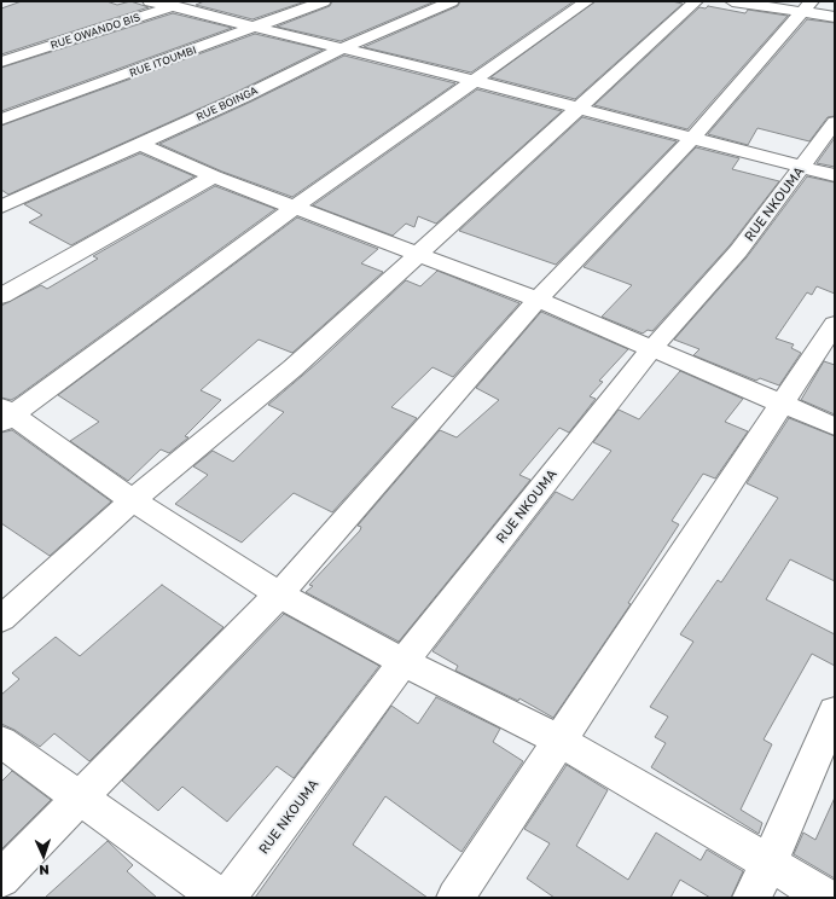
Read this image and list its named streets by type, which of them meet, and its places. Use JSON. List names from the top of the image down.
{
  "streets": {
    "street": [
      "RUE OWANDO BIS",
      "RUE ITOUMBI",
      "RUE BOINGA",
      "RUE NKOUMA"
    ]
  },
  "north": "bottom"
}
